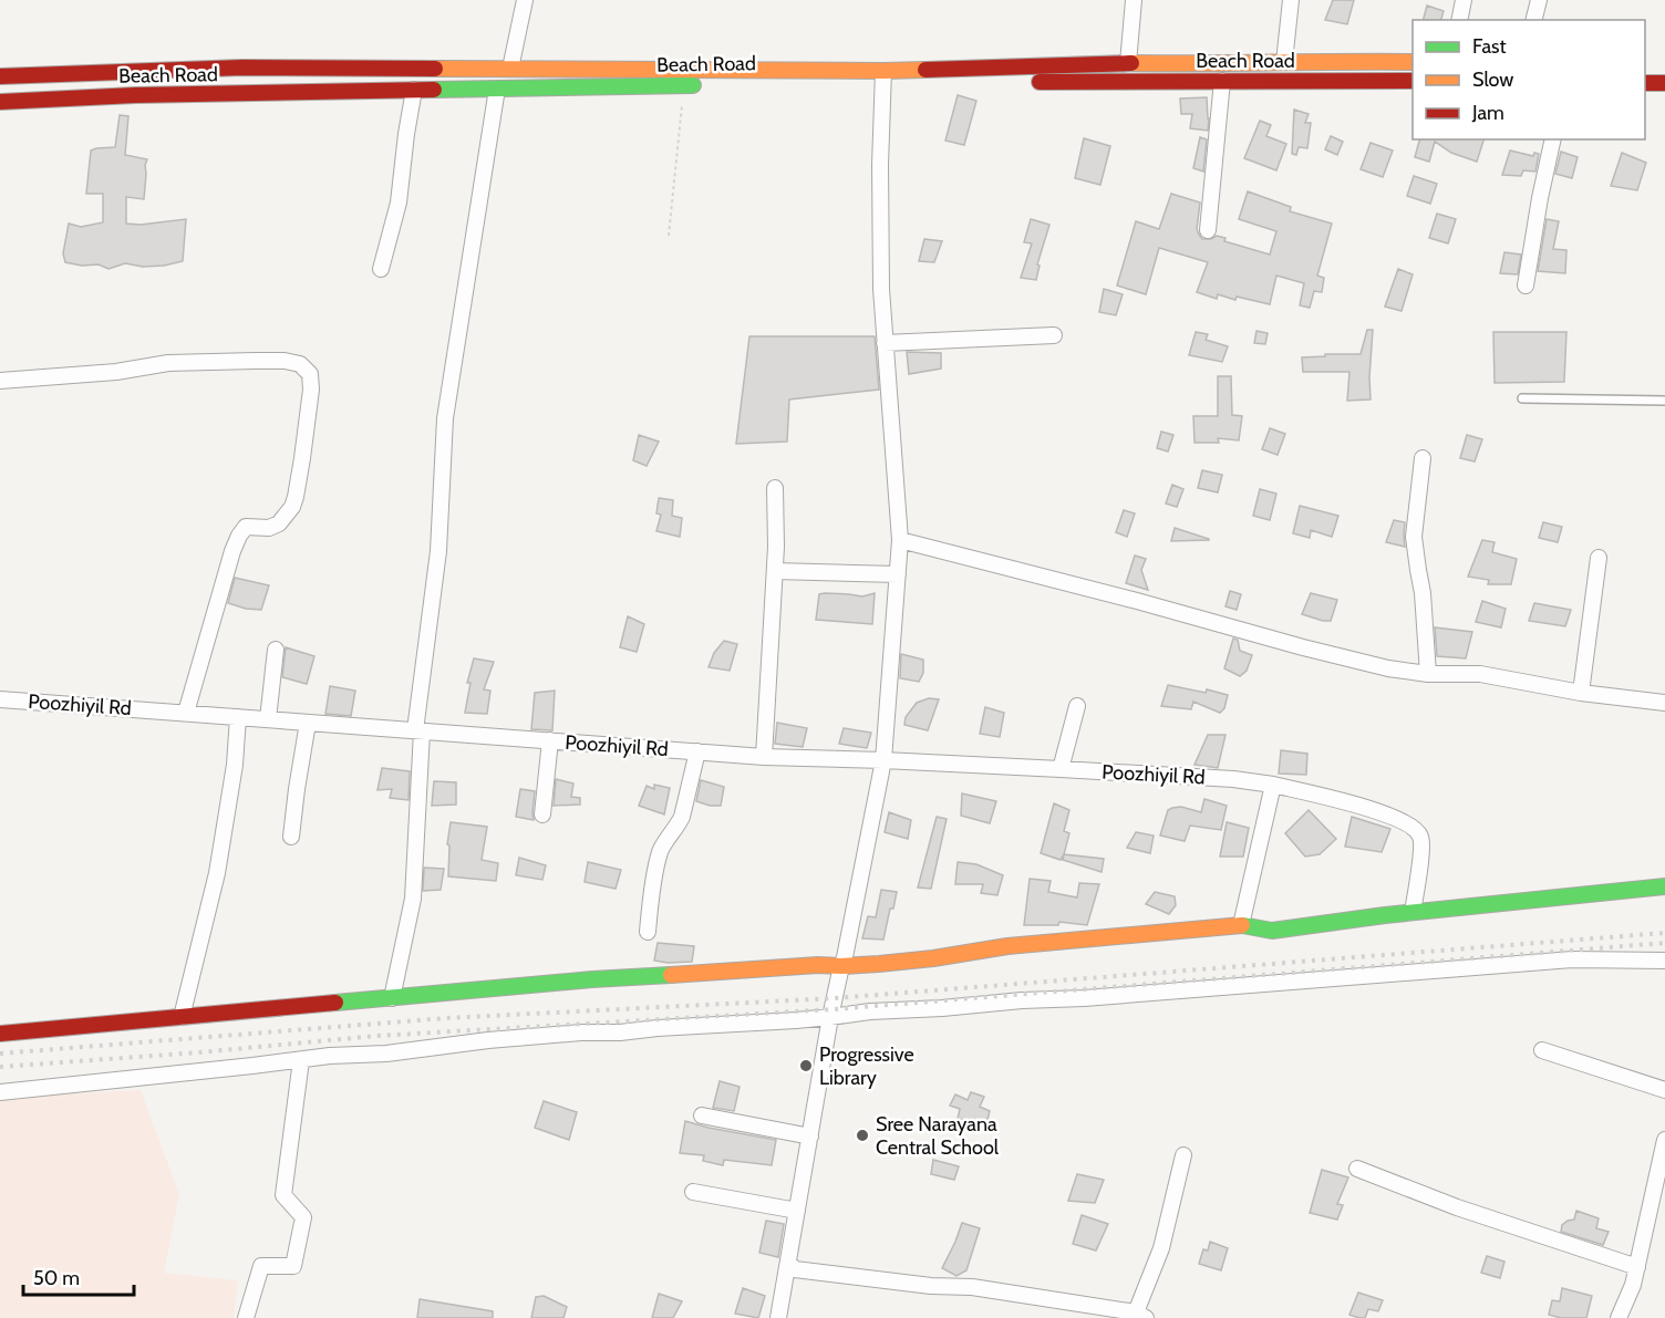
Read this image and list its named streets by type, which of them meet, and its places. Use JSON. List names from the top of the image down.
{
  "streets": {
    "main road": ["Beach Road"],
    "street": ["Poozhiyil Rd"]
  },
  "places": ["Progressive Library", "Sree Narayana Central School"],
  "legend": ["Fast", "Slow", "Jam"],
  "scale_bar": "50 m"
}
